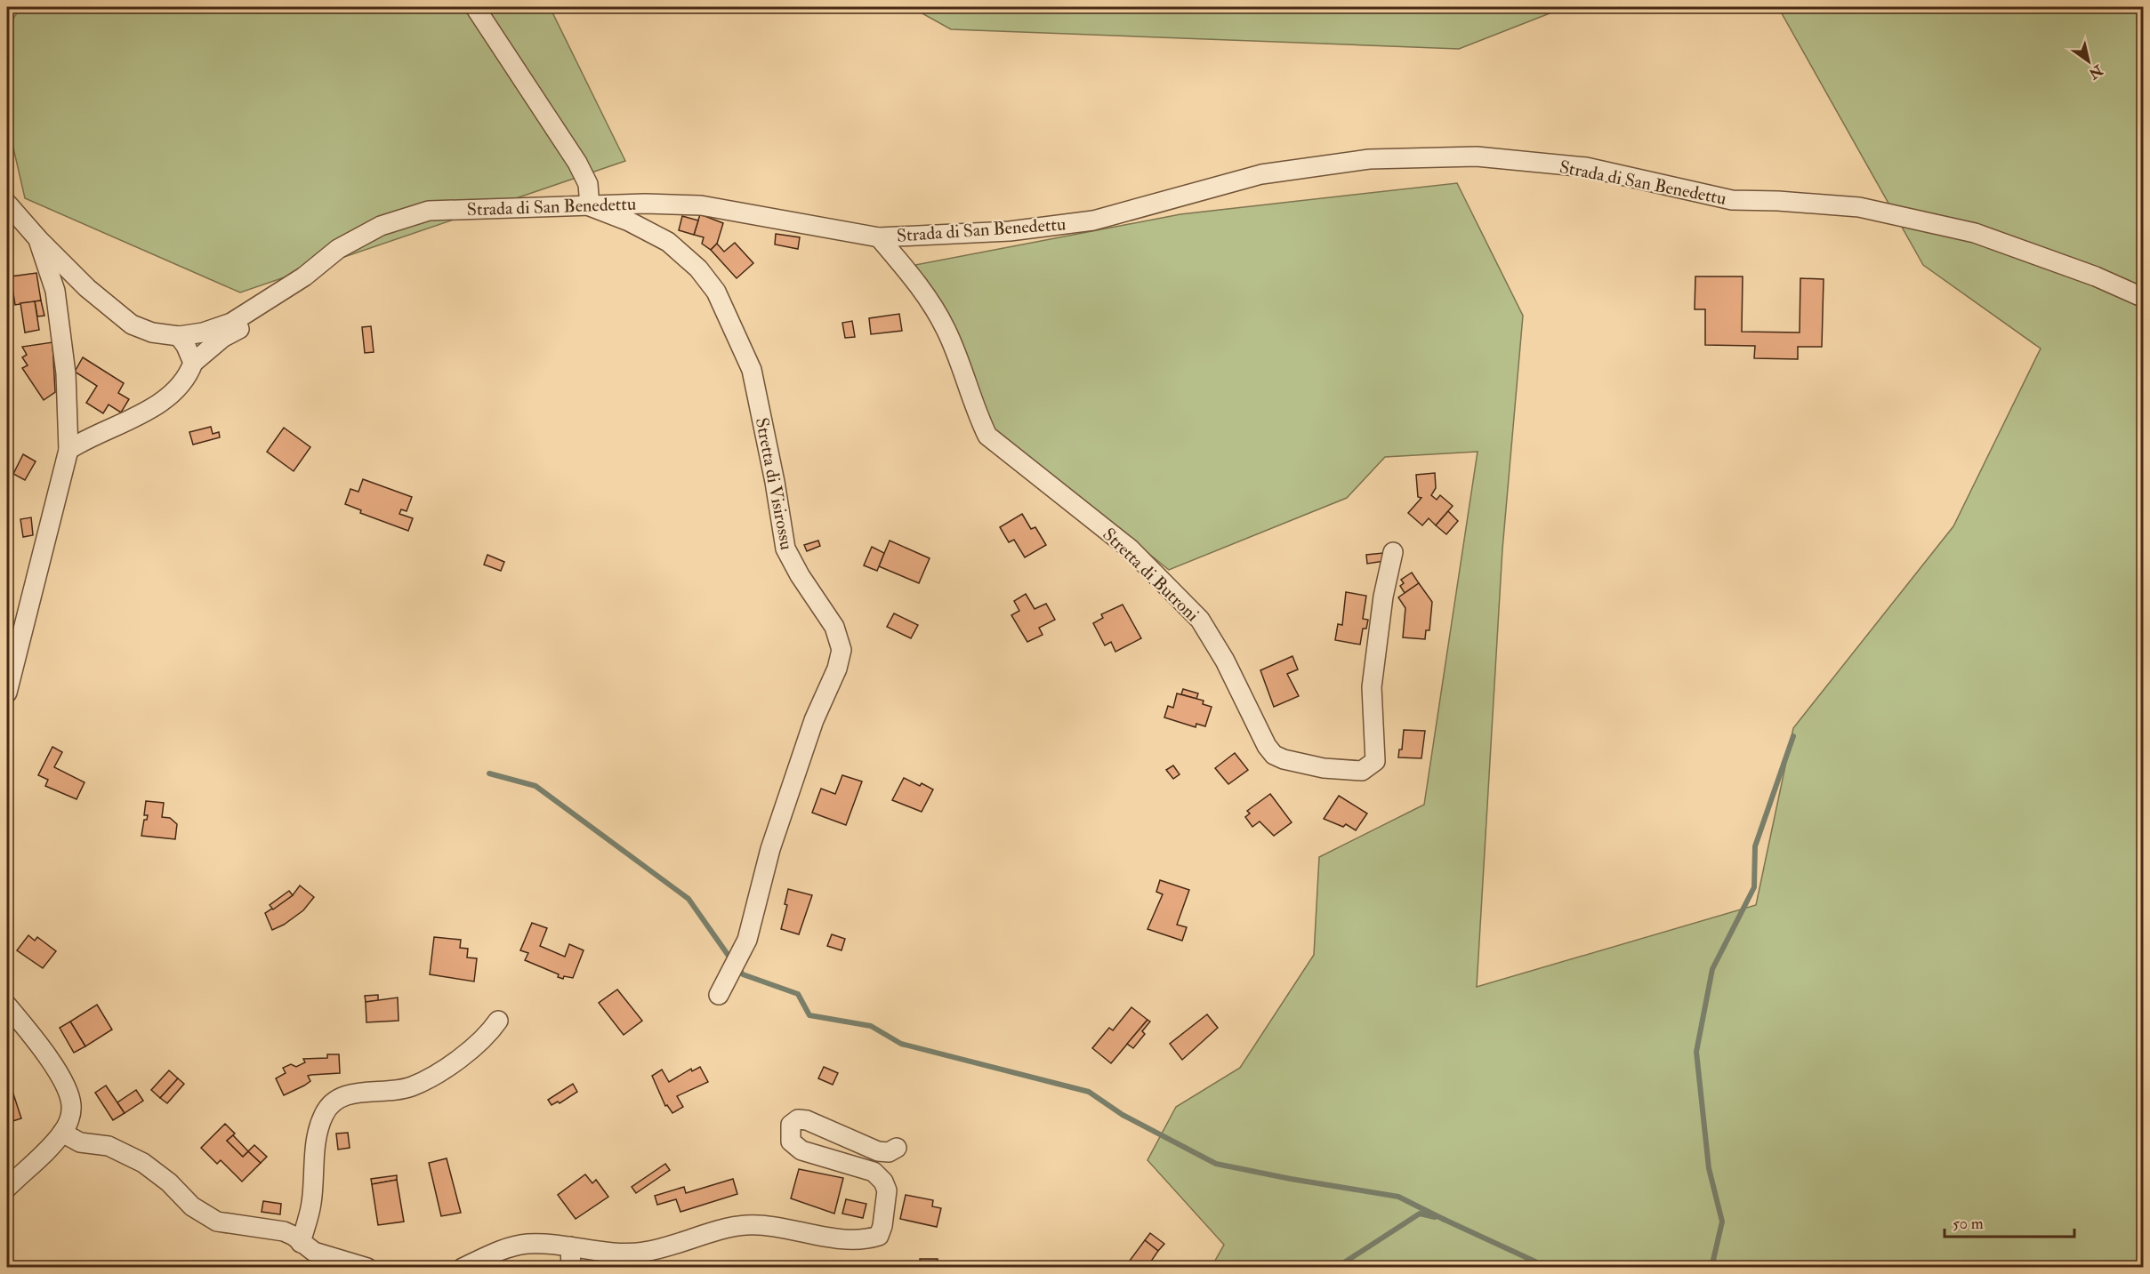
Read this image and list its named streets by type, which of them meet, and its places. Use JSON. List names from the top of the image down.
{
  "streets": {
    "street": ["Strada di San Benedettu", "Stretta di Visirossu", "Stretta di Butroni"]
  },
  "crossings": [
    ["Strada di San Benedettu", "Stretta di Visirossu"],
    ["Strada di San Benedettu", "Stretta di Butroni"]
  ],
  "scale_bar": "50 m",
  "north": "bottom right"
}
